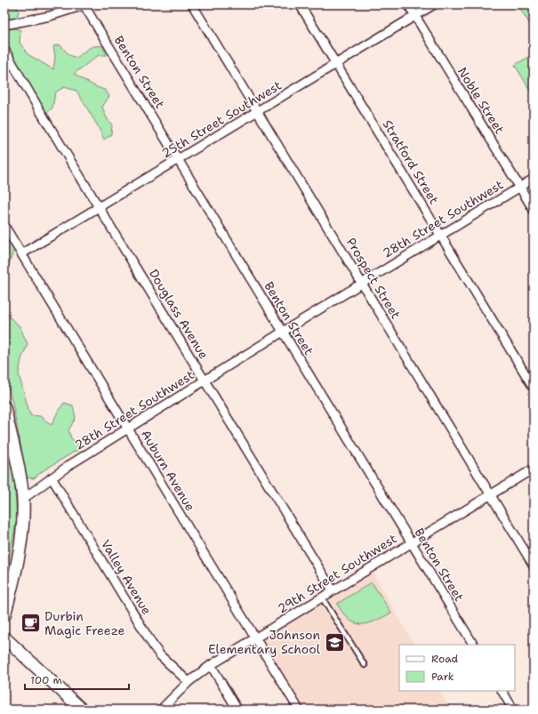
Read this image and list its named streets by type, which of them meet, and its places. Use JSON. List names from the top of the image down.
{
  "streets": {
    "street": [
      "Benton Street",
      "Noble Street",
      "25th Street Southwest",
      "Stratford Street",
      "28th Street Southwest",
      "Prospect Street",
      "Douglass Avenue",
      "Auburn Avenue",
      "29th Street Southwest",
      "Valley Avenue"
    ]
  },
  "crossings": [
    ["Benton Street", "25th Street Southwest"],
    ["Benton Street", "28th Street Southwest"],
    ["Benton Street", "29th Street Southwest"],
    ["Noble Street", "25th Street Southwest"],
    ["Noble Street", "28th Street Southwest"],
    ["25th Street Southwest", "Stratford Street"],
    ["25th Street Southwest", "Prospect Street"],
    ["25th Street Southwest", "Douglass Avenue"],
    ["25th Street Southwest", "Auburn Avenue"],
    ["Stratford Street", "28th Street Southwest"],
    ["28th Street Southwest", "Prospect Street"],
    ["28th Street Southwest", "Douglass Avenue"],
    ["28th Street Southwest", "Auburn Avenue"],
    ["28th Street Southwest", "Valley Avenue"],
    ["Prospect Street", "29th Street Southwest"],
    ["Douglass Avenue", "29th Street Southwest"],
    ["Auburn Avenue", "29th Street Southwest"],
    ["29th Street Southwest", "Valley Avenue"]
  ],
  "places": {
    "cafe": ["Durbin Magic Freeze"],
    "school or university": ["Johnson Elementary School"]
  },
  "legend": ["Road", "Park"],
  "scale_bar": "100 m"
}
